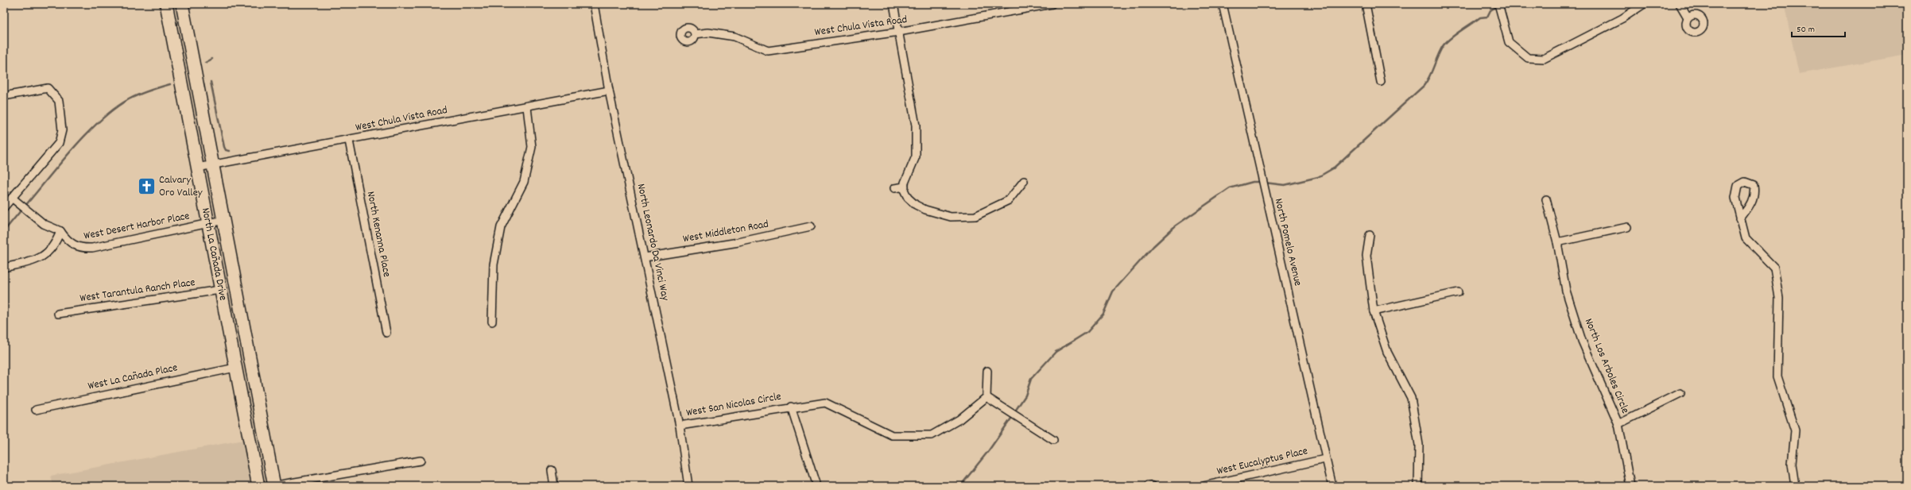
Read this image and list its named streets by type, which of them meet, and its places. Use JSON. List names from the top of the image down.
{
  "streets": {
    "main road": ["North La Cañada Drive"],
    "street": [
      "West Chula Vista Road",
      "West Desert Harbor Place",
      "West Middleton Road",
      "North Kenanna Place",
      "North Leonardo Da Vinci Way",
      "North Pomelo Avenue",
      "West Tarantula Ranch Place",
      "North Los Arboles Circle",
      "West La Cañada Place",
      "West San Nicolas Circle",
      "West Eucalyptus Place"
    ]
  },
  "crossings": [
    ["West Chula Vista Road", "North Kenanna Place"],
    ["West Chula Vista Road", "North Leonardo Da Vinci Way"],
    ["West Chula Vista Road", "North La Cañada Drive"],
    ["West Desert Harbor Place", "North La Cañada Drive"],
    ["West Middleton Road", "North Leonardo Da Vinci Way"],
    ["North Leonardo Da Vinci Way", "West San Nicolas Circle"],
    ["North Pomelo Avenue", "West Eucalyptus Place"],
    ["North La Cañada Drive", "West Tarantula Ranch Place"],
    ["North La Cañada Drive", "West La Cañada Place"]
  ],
  "places": {
    "church": ["Calvary Oro Valley"]
  },
  "scale_bar": "50 m"
}
